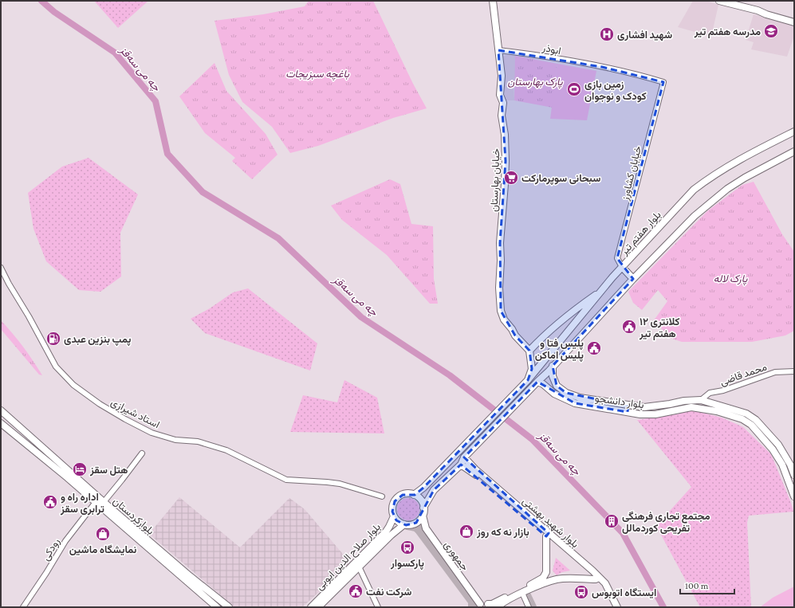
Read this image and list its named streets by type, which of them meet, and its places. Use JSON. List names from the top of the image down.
{
  "streets": {
    "main road": [
      "خیابان بهارستان",
      "بلوار هفتم تیر",
      "بلوار دانشجو",
      "بلوارکردستان",
      "بلوار شهید بهشتی",
      "جمهوری",
      "بلوار صلاح الدین ایوبی"
    ],
    "street": [
      "ابوذر",
      "خیابان کشاورز",
      "محمد قاضی",
      "استاد شیرازی",
      "رودکی"
    ]
  },
  "crossings": [
    ["ابوذر", "خیابان کشاورز"],
    ["ابوذر", "خیابان بهارستان"],
    ["خیابان کشاورز", "بلوار هفتم تیر"],
    ["بلوار هفتم تیر", "جمهوری"],
    ["بلوار هفتم تیر", "بلوار صلاح الدین ایوبی"],
    ["محمد قاضی", "بلوار دانشجو"],
    ["بلوارکردستان", "رودکی"],
    ["جمهوری", "بلوار صلاح الدین ایوبی"]
  ],
  "water": ["چە می سەقز"],
  "parks": ["باغچه سبزیجات", "پارک بهارستان", "پارک لاله"],
  "places": {
    "school or university": ["مدرسه هفتم تیر"],
    "hospital": ["شهید افشاری"],
    "sports": ["زمین بازی کودک و نوجوان"],
    "supermarket": ["سبحانی سوپرمارکت"],
    "public building": [
      "کلانتری ۱۲ هفتم تیر",
      "پلیس فتا و پلیس اماکن",
      "اداره راه و ترابری سقز",
      "شرکت نفت"
    ],
    "fuel station": ["پمپ بنزین عبدی"],
    "hotel": ["هتل سقز"],
    "building": ["مجتمع تجاری فرهنگی تفریحی کوردمالل"],
    "shop": ["بازار نه که روز", "نمایشگاه ماشین"],
    "bus stop": ["پارکسوار", "ایستگاه اتوبوس"]
  },
  "scale_bar": "100 m"
}
